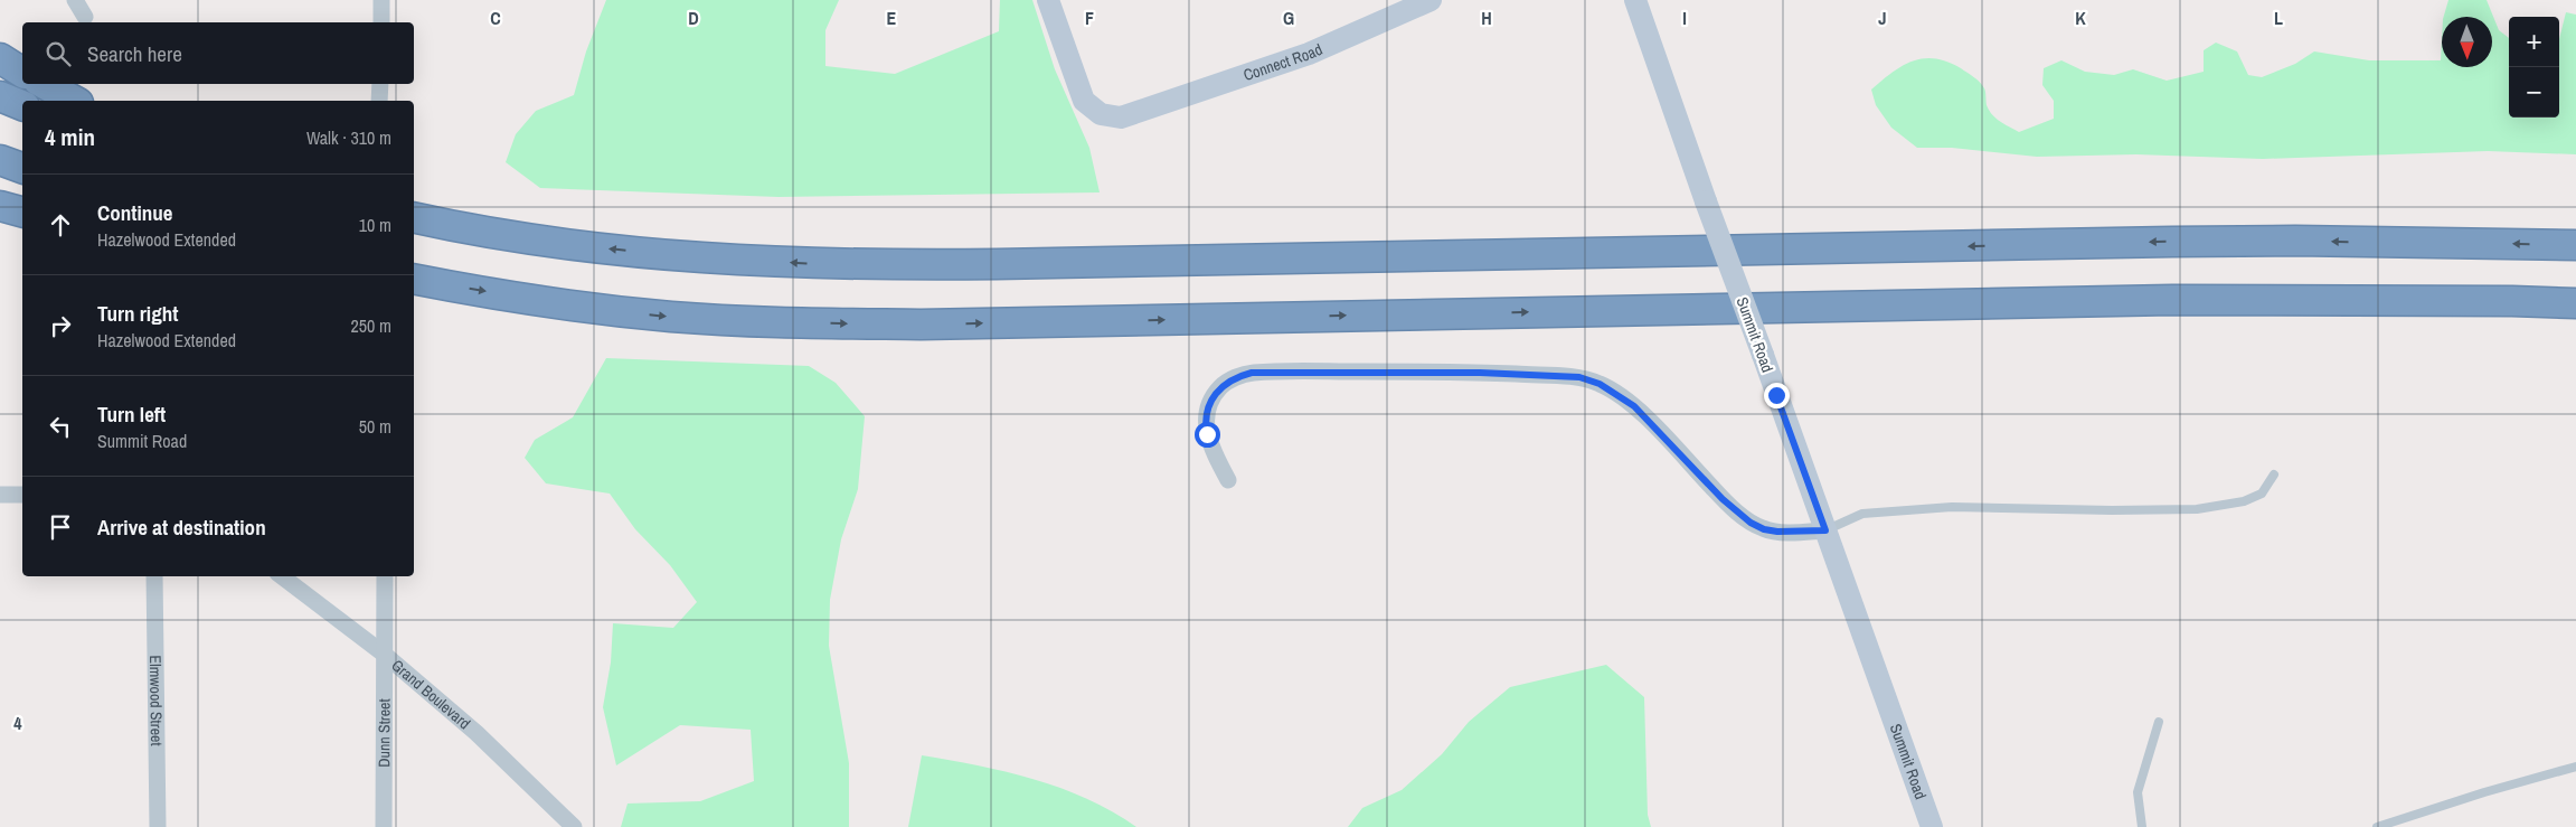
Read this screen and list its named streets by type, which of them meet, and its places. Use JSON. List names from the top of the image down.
{
  "streets": {
    "street": [
      "Connect Road",
      "Summit Road",
      "Grand Boulevard",
      "Elmwood Street",
      "Dunn Street"
    ]
  },
  "crossings": [
    ["Grand Boulevard", "Dunn Street"]
  ],
  "north": "bottom",
  "page": {
    "map_buttons": ["+", "−"],
    "search": "Search here",
    "heading": ["4 min", "Walk · 310 m"],
    "list": [
      ["Continue", "Hazelwood Extended", "10 m"],
      ["Turn right", "Hazelwood Extended", "250 m"],
      ["Turn left", "Summit Road", "50 m"],
      "Arrive at destination"
    ]
  },
  "grid": {
    "columns": [
      "C",
      "D",
      "E",
      "F",
      "G",
      "H",
      "I",
      "J",
      "K",
      "L"
    ],
    "rows": ["4"]
  }
}
